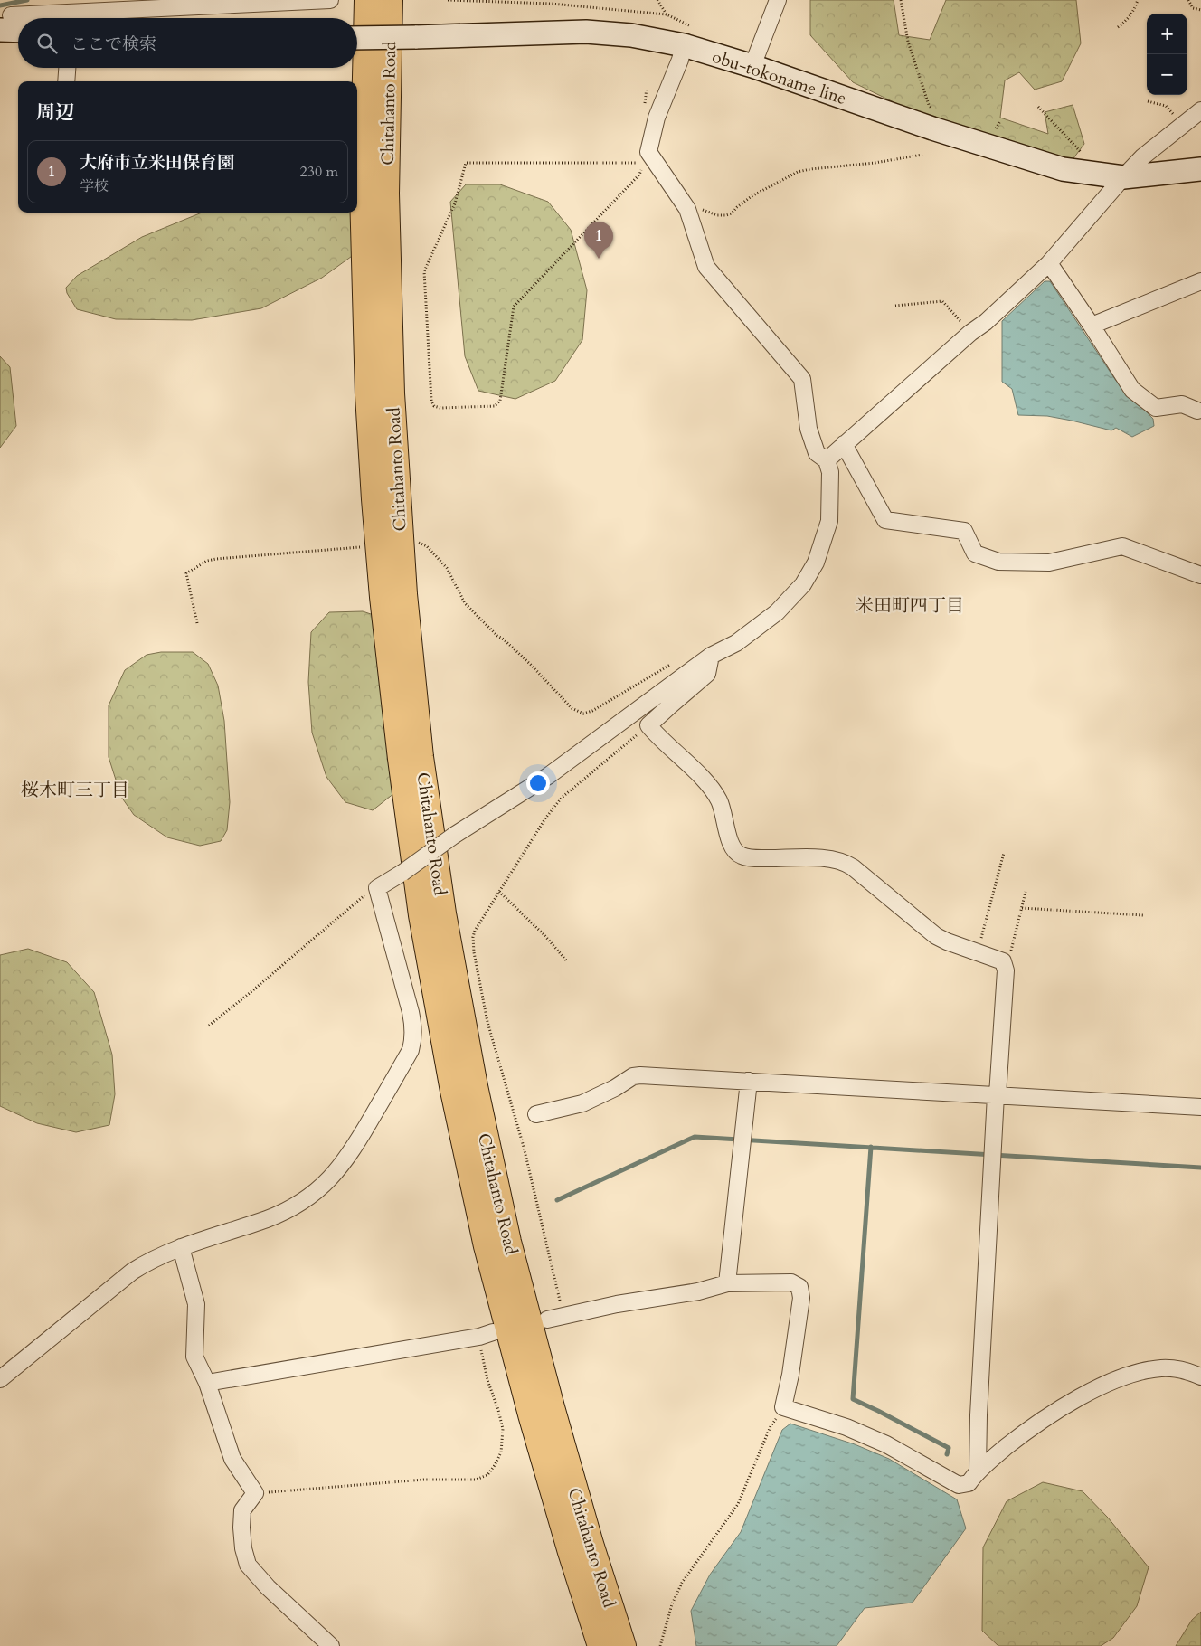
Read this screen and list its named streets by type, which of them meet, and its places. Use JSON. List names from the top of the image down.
{
  "streets": {
    "highway": ["Chitahanto Road"],
    "main road": ["obu-tokoname line"]
  },
  "districts": ["米田町四丁目", "桜木町三丁目"],
  "page": {
    "map_buttons": ["+", "−"],
    "search": "ここで検索",
    "heading": "周辺",
    "list": [
      {
        "mark": "1",
        "name": "大府市立米田保育園",
        "note": "学校",
        "value": "230 m"
      }
    ],
    "pins": "1"
  }
}
